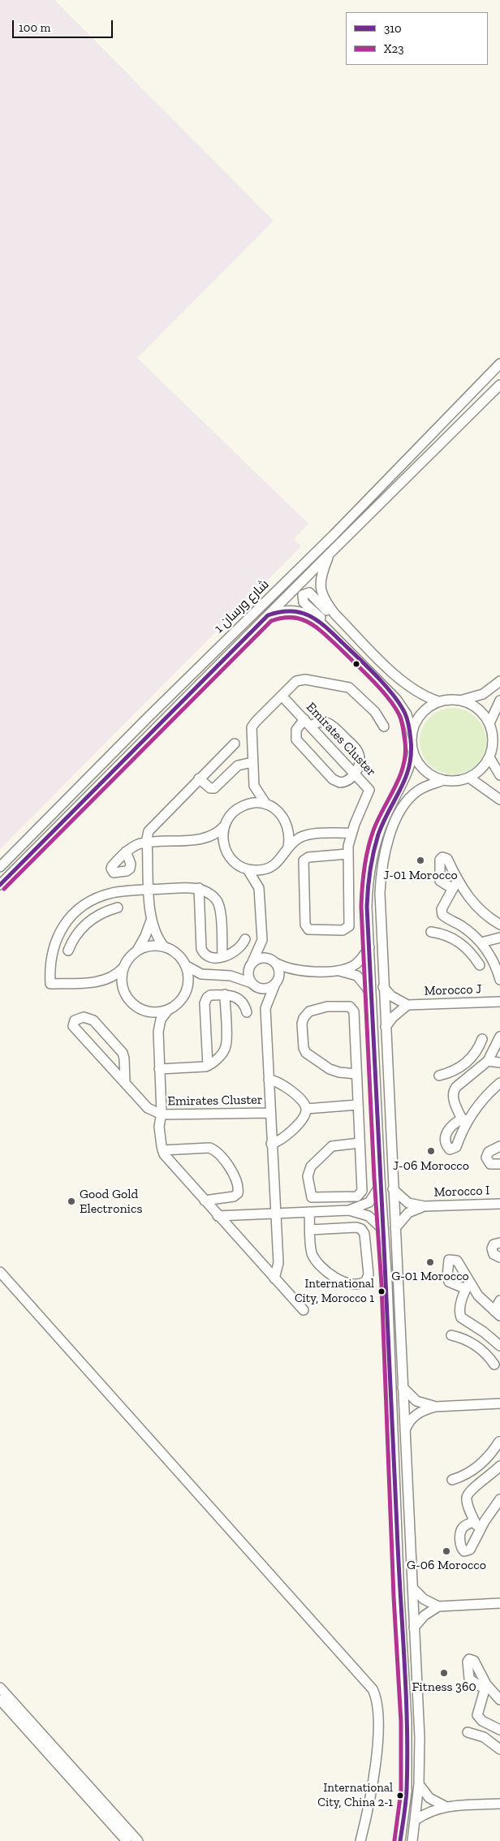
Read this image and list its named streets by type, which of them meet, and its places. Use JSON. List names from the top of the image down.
{
  "streets": {
    "street": [
      "شارع ورسان 1",
      "Emirates Cluster",
      "Morocco J",
      "Morocco I"
    ]
  },
  "places": [
    "J-01 Morocco",
    "J-06 Morocco",
    "Good Gold Electronics",
    "G-01 Morocco",
    "International City, Morocco 1",
    "G-06 Morocco",
    "Fitness 360",
    "International City, China 2-1"
  ],
  "lines": ["transit line 310", "transit line X23"],
  "legend": ["310", "X23"],
  "scale_bar": "100 m"
}
